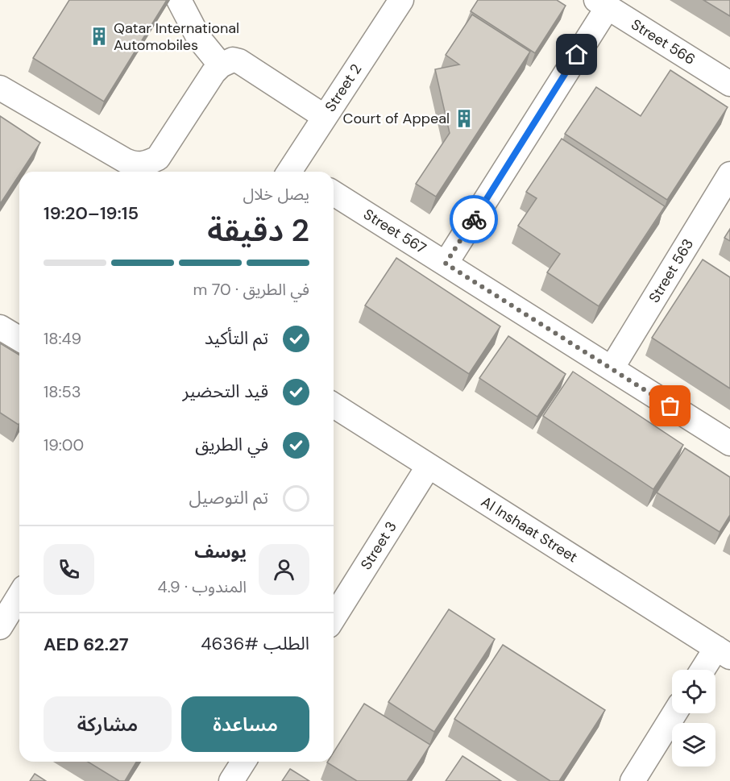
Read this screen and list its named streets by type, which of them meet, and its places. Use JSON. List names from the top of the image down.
{
  "streets": {
    "street": [
      "Street 566",
      "Street 2",
      "Street 567",
      "Street 563",
      "Al Inshaat Street",
      "Street 3"
    ]
  },
  "crossings": [
    ["Street 567", "Street 563"],
    ["Al Inshaat Street", "Street 3"]
  ],
  "places": {
    "building": ["Qatar International Automobiles", "Court of Appeal"]
  },
  "page": {
    "heading": ["2 دقيقة", "يصل خلال", "19:15–19:20"],
    "panel": [
      "يوسف",
      "المندوب · 4.9",
      "الطلب #4636",
      "AED 62.27"
    ],
    "bar": "في الطريق · 70 m",
    "list": [
      ["تم التأكيد", "18:49"],
      ["قيد التحضير", "18:53"],
      ["في الطريق", "19:00"],
      "تم التوصيل"
    ],
    "buttons": ["مساعدة", "مشاركة"]
  }
}
